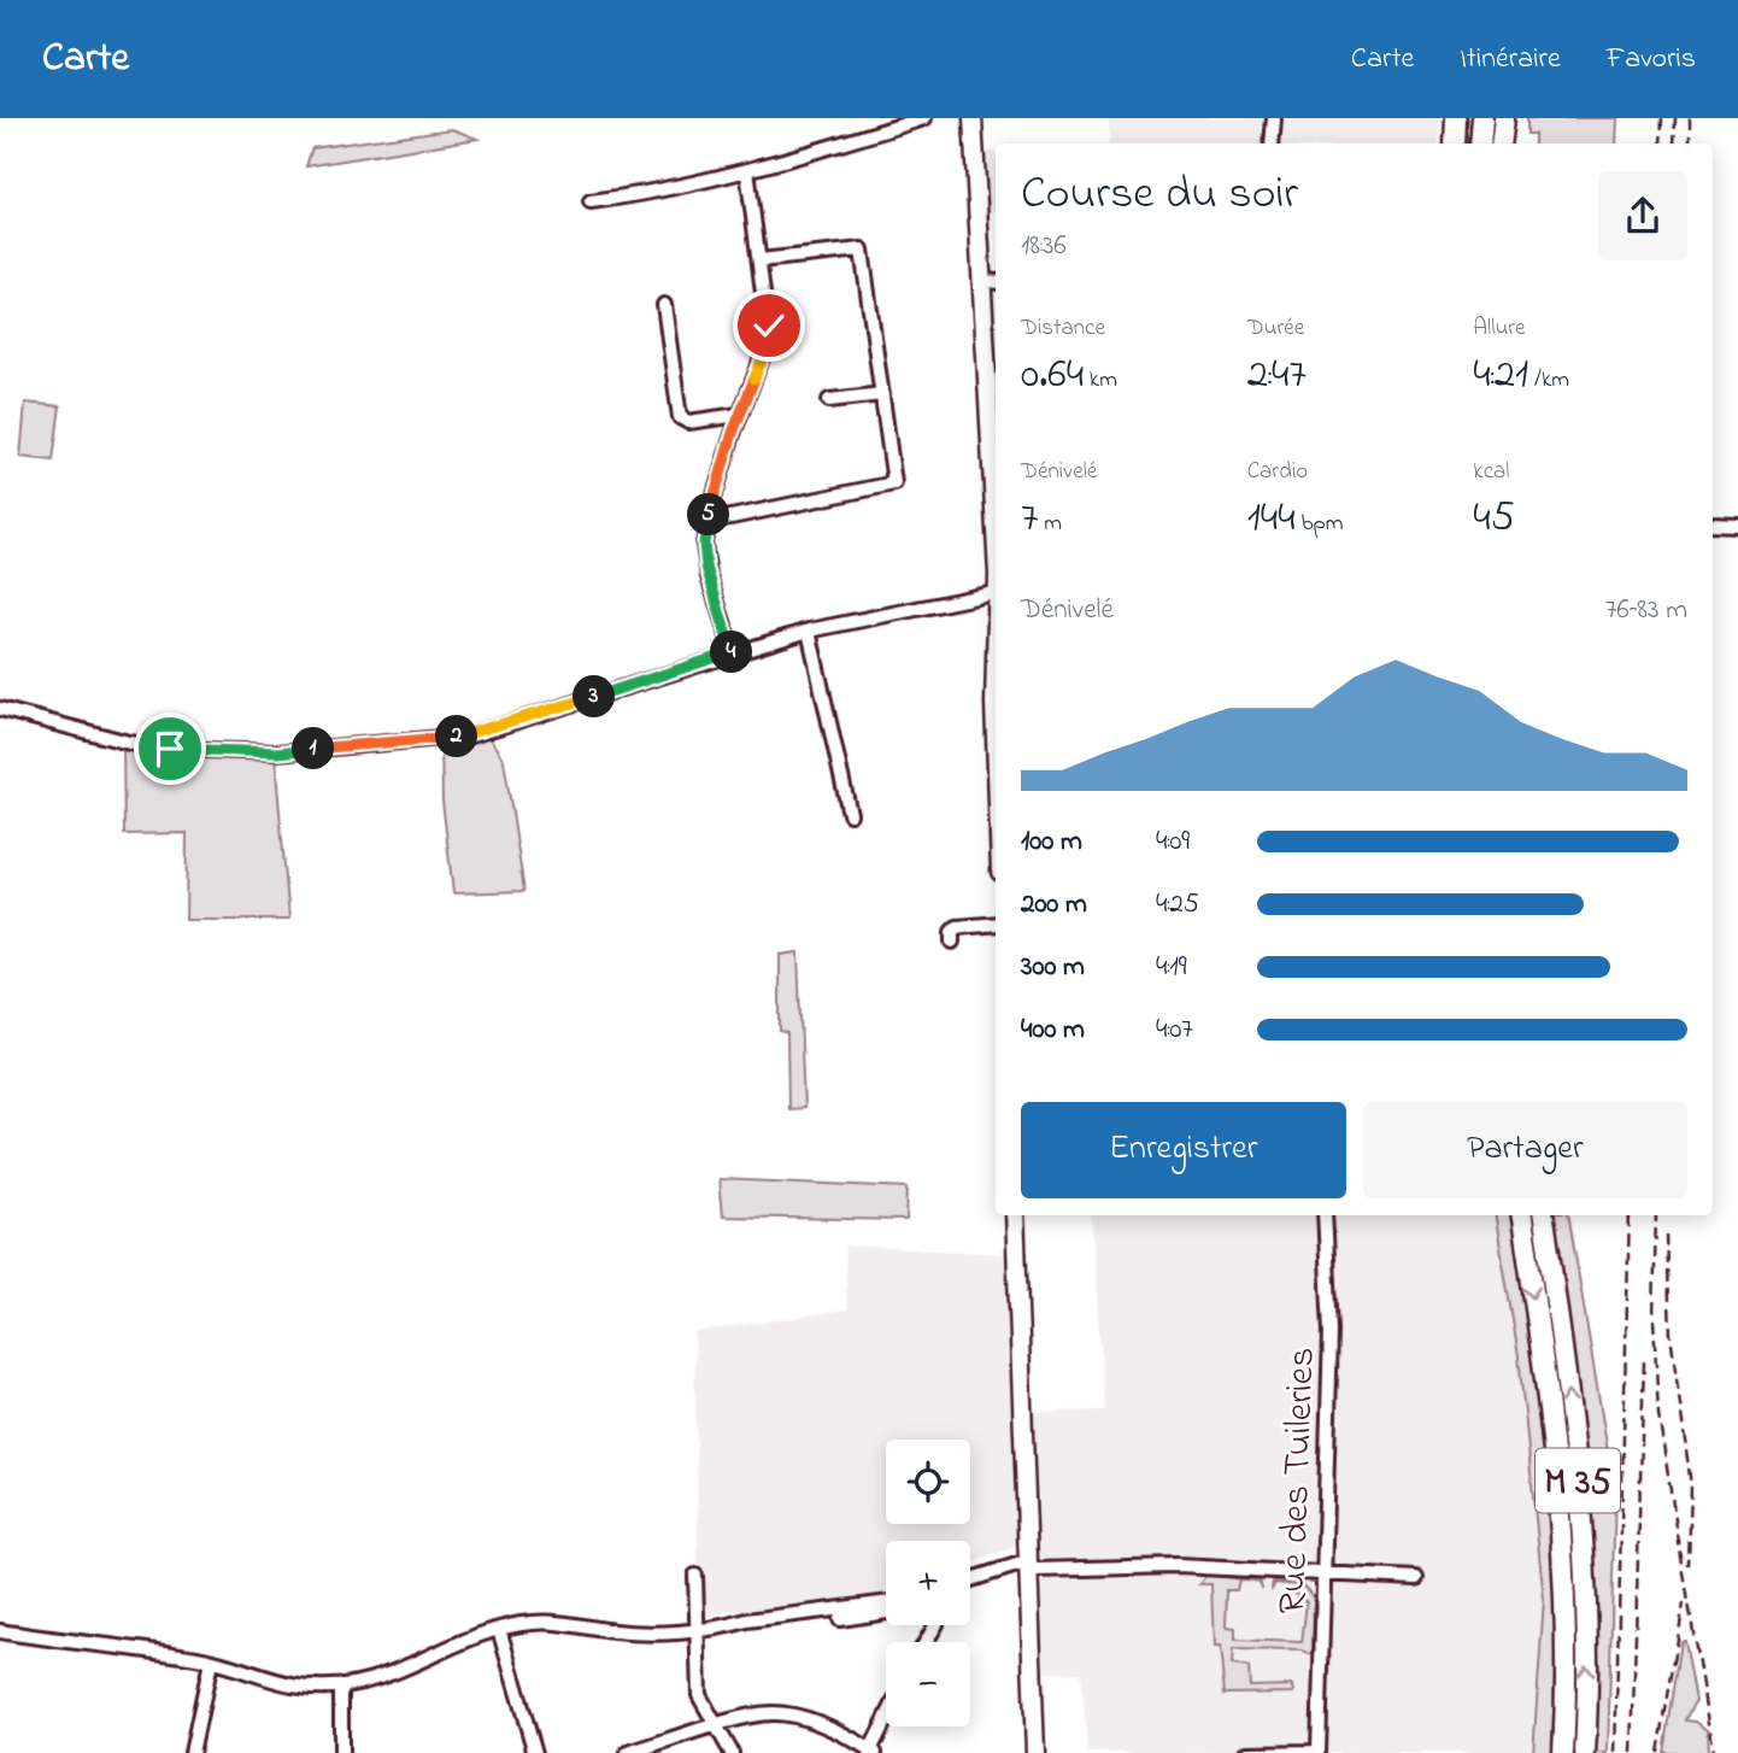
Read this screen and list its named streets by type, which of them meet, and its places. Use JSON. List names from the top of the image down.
{
  "streets": {
    "highway": ["M 35"],
    "street": ["Rue des Tuileries"]
  },
  "page": {
    "header": "Carte",
    "nav": ["Carte", "Itinéraire", "Favoris"],
    "heading": ["Course du soir", "18:36"],
    "stats": [
      ["Distance", "0.64 km"],
      ["Durée", "2:47"],
      ["Allure", "4:21 /km"],
      ["Dénivelé", "7 m"],
      ["Cardio", "144 bpm"],
      ["kcal", "45"]
    ],
    "pins": [
      "5",
      "4",
      "3",
      "2",
      "1"
    ],
    "chart": ["Dénivelé", "76–83 m"],
    "list": [
      {
        "name": "100 m",
        "note": "4:09"
      },
      {
        "name": "200 m",
        "note": "4:25"
      },
      {
        "name": "300 m",
        "note": "4:19"
      },
      {
        "name": "400 m",
        "note": "4:07"
      }
    ],
    "buttons": ["Enregistrer", "Partager"],
    "map_buttons": ["+", "−"]
  }
}
